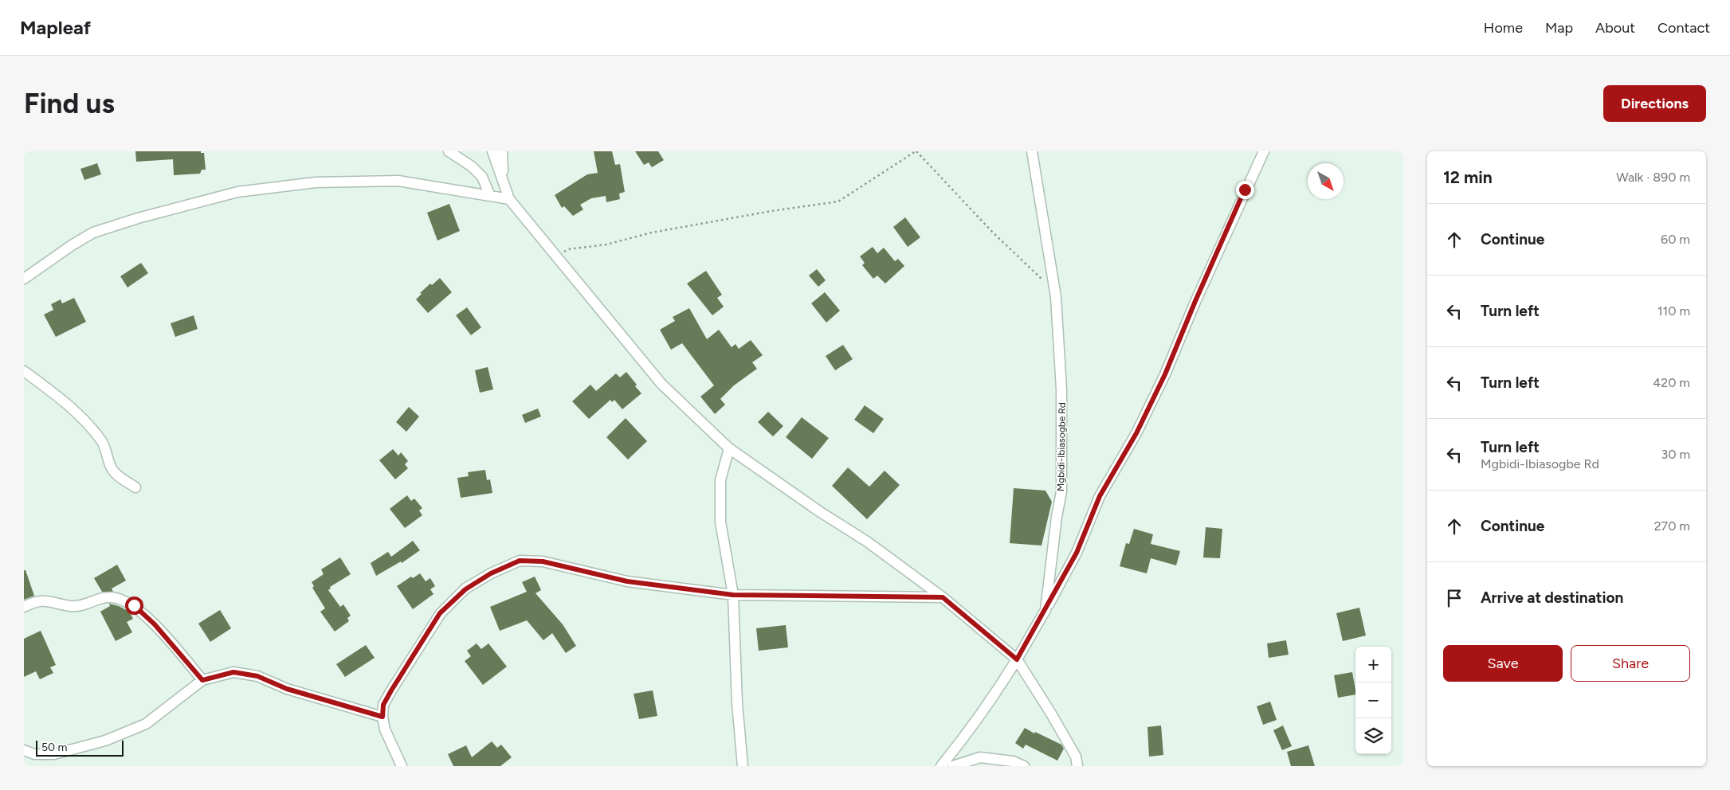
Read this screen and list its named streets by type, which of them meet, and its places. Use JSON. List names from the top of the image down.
{
  "streets": {
    "street": ["Mgbidi-Ibiasogbe Rd"]
  },
  "scale_bar": "50 m",
  "north": "bottom right",
  "page": {
    "header": "Mapleaf",
    "nav": [
      "Home",
      "Map",
      "About",
      "Contact"
    ],
    "buttons": [
      "Directions",
      ["Save", "Share"]
    ],
    "title": "Find us",
    "heading": ["12 min", "Walk · 890 m"],
    "list": [
      ["Continue", "60 m"],
      ["Turn left", "110 m"],
      ["Turn left", "420 m"],
      ["Turn left", "Mgbidi-Ibiasogbe Rd", "30 m"],
      ["Continue", "270 m"],
      "Arrive at destination"
    ],
    "map_buttons": ["+", "−"],
    "scale": "50 m"
  }
}
